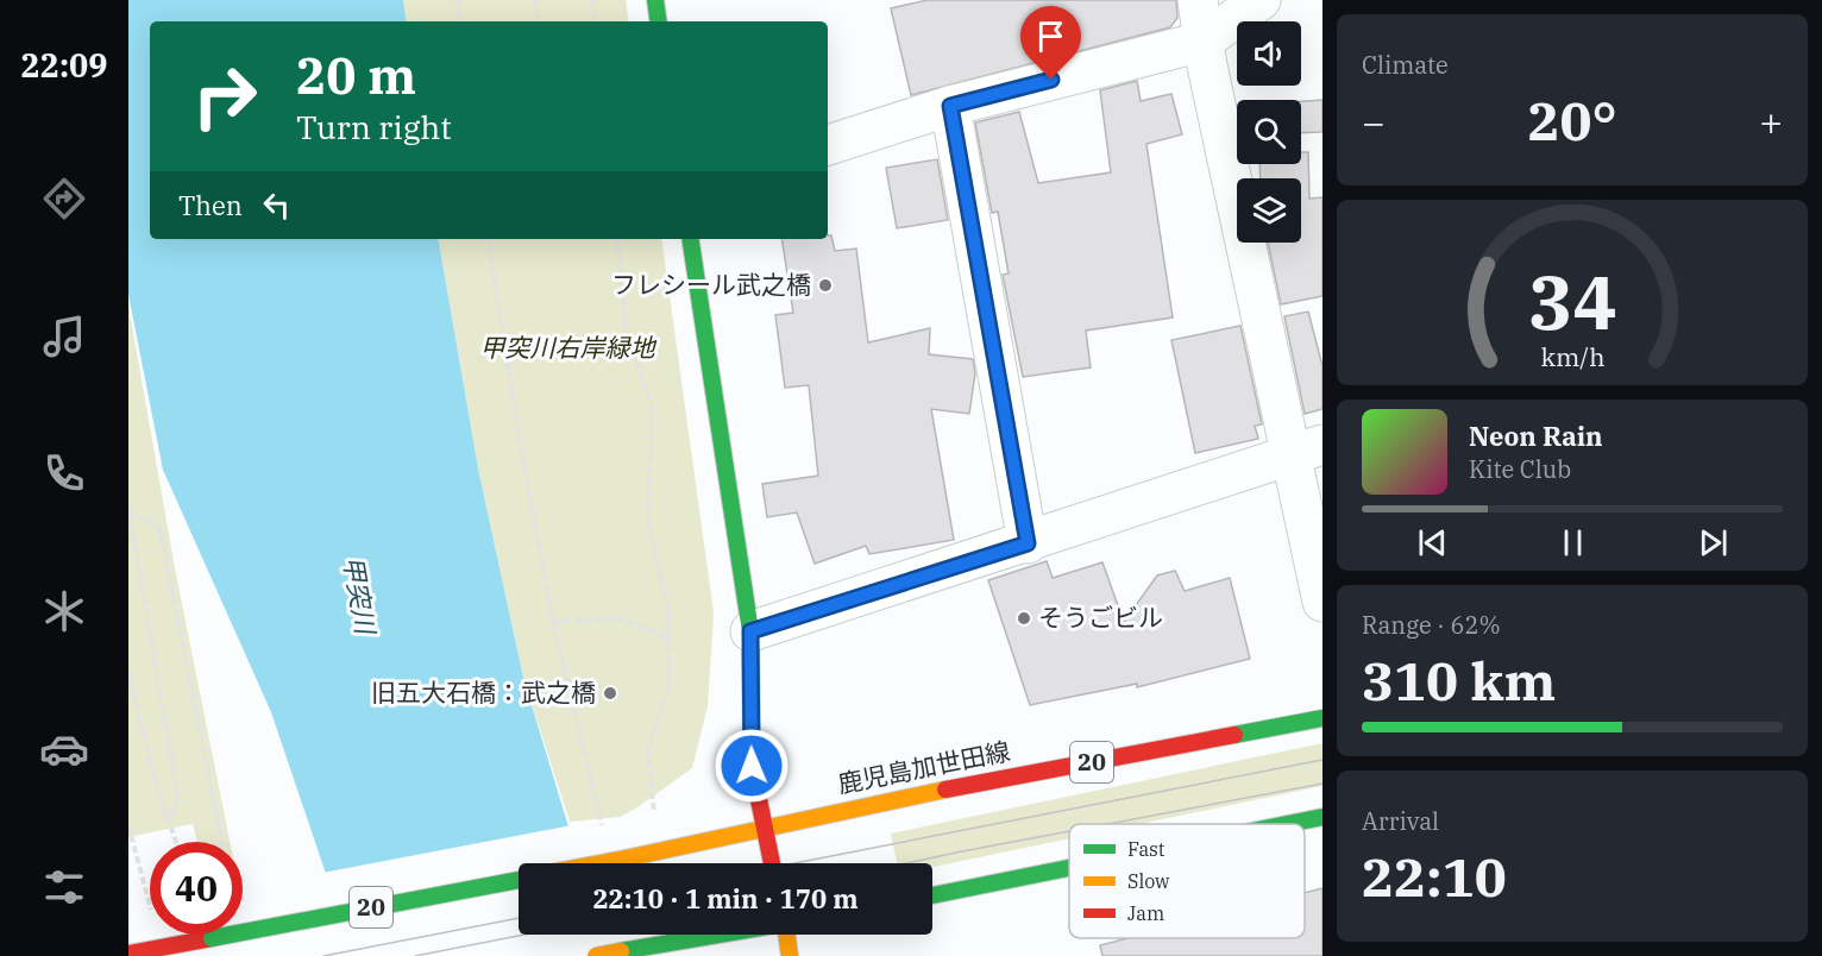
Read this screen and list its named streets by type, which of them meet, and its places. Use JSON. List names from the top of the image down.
{
  "streets": {
    "main road": ["20", "鹿児島加世田線"]
  },
  "water": ["甲突川"],
  "parks": ["甲突川右岸緑地"],
  "places": ["フレシール武之橋", "そうごビル", "旧五大石橋：武之橋"],
  "legend": ["Fast", "Slow", "Jam"],
  "page": {
    "tabs": "22:09",
    "tile": [
      "Climate",
      ["Range · 62%", "310 km"],
      ["Arrival", "22:10"]
    ],
    "turn": ["20 m", "Turn right"],
    "heat": ["−", "20°", "+"],
    "then": "Then",
    "song": ["Neon Rain", "Kite Club"],
    "limit": "40",
    "trip": "22:10 · 1 min · 170 m",
    "gauge": ["34", "km/h"]
  }
}
